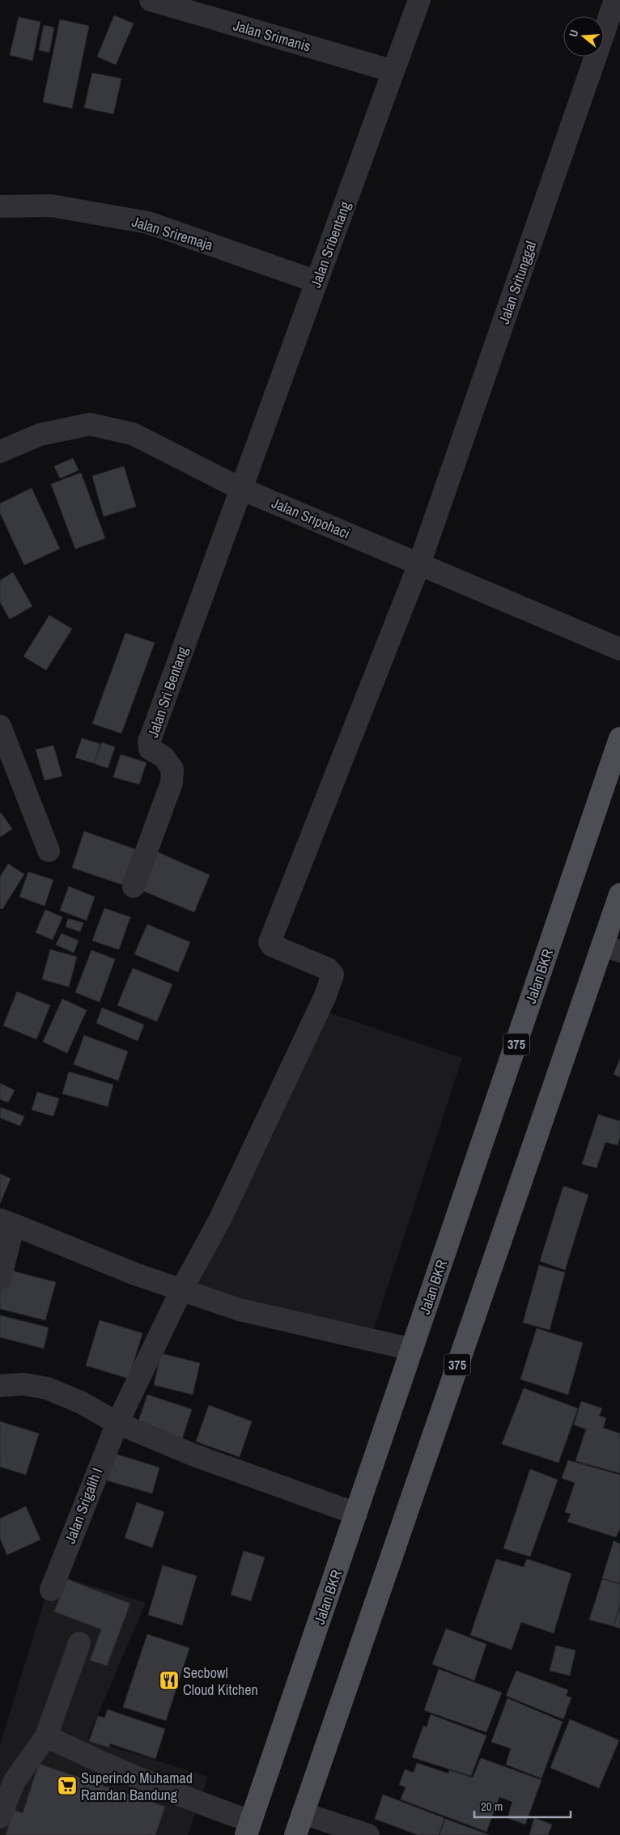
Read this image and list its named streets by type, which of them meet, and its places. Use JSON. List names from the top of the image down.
{
  "streets": {
    "main road": ["Jalan BKR", "375"],
    "street": [
      "Jalan Srimanis",
      "Jalan Sriremaja",
      "Jalan Sribentang",
      "Jalan Sritunggal",
      "Jalan Sripohaci",
      "Jalan Sri Bentang",
      "Jalan Srigalih I"
    ]
  },
  "crossings": [
    ["Jalan Srimanis", "Jalan Sribentang"],
    ["Jalan Sriremaja", "Jalan Sribentang"],
    ["Jalan Sribentang", "Jalan Sripohaci"],
    ["Jalan Sribentang", "Jalan Sri Bentang"],
    ["Jalan Sritunggal", "Jalan Sripohaci"],
    ["Jalan Sritunggal", "Jalan Srigalih I"],
    ["Jalan Sripohaci", "Jalan Sri Bentang"]
  ],
  "places": {
    "restaurant": ["Secbowl Cloud Kitchen"],
    "supermarket": ["Superindo Muhamad Ramdan Bandung"]
  },
  "scale_bar": "20 m",
  "north": "left"
}
